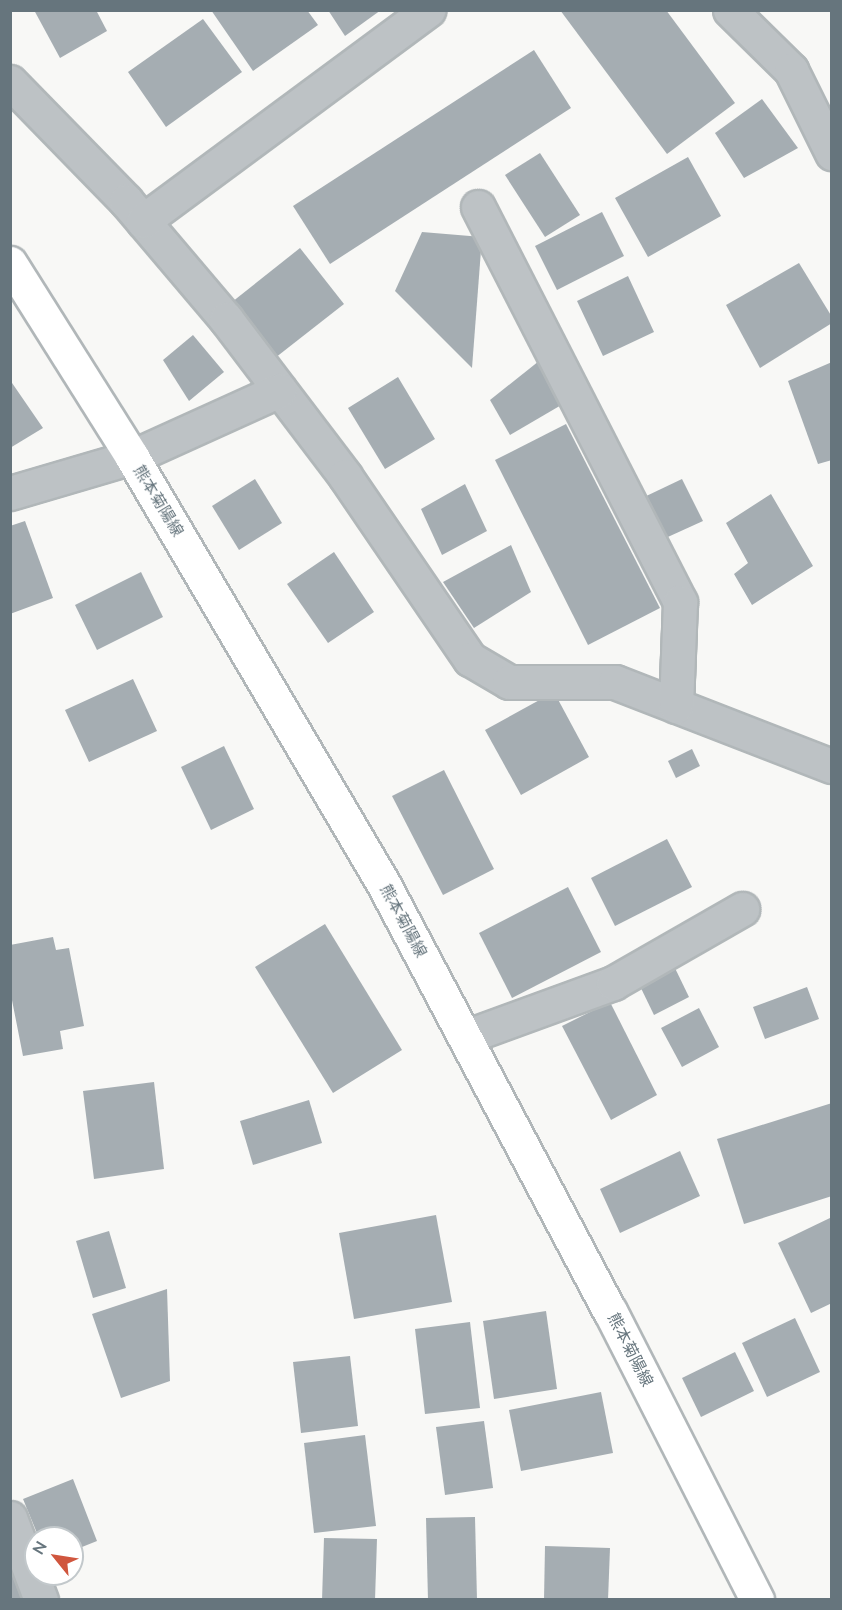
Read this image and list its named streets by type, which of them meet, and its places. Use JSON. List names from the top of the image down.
{
  "streets": {
    "main road": ["熊本菊陽線"]
  },
  "north": "top left"
}
